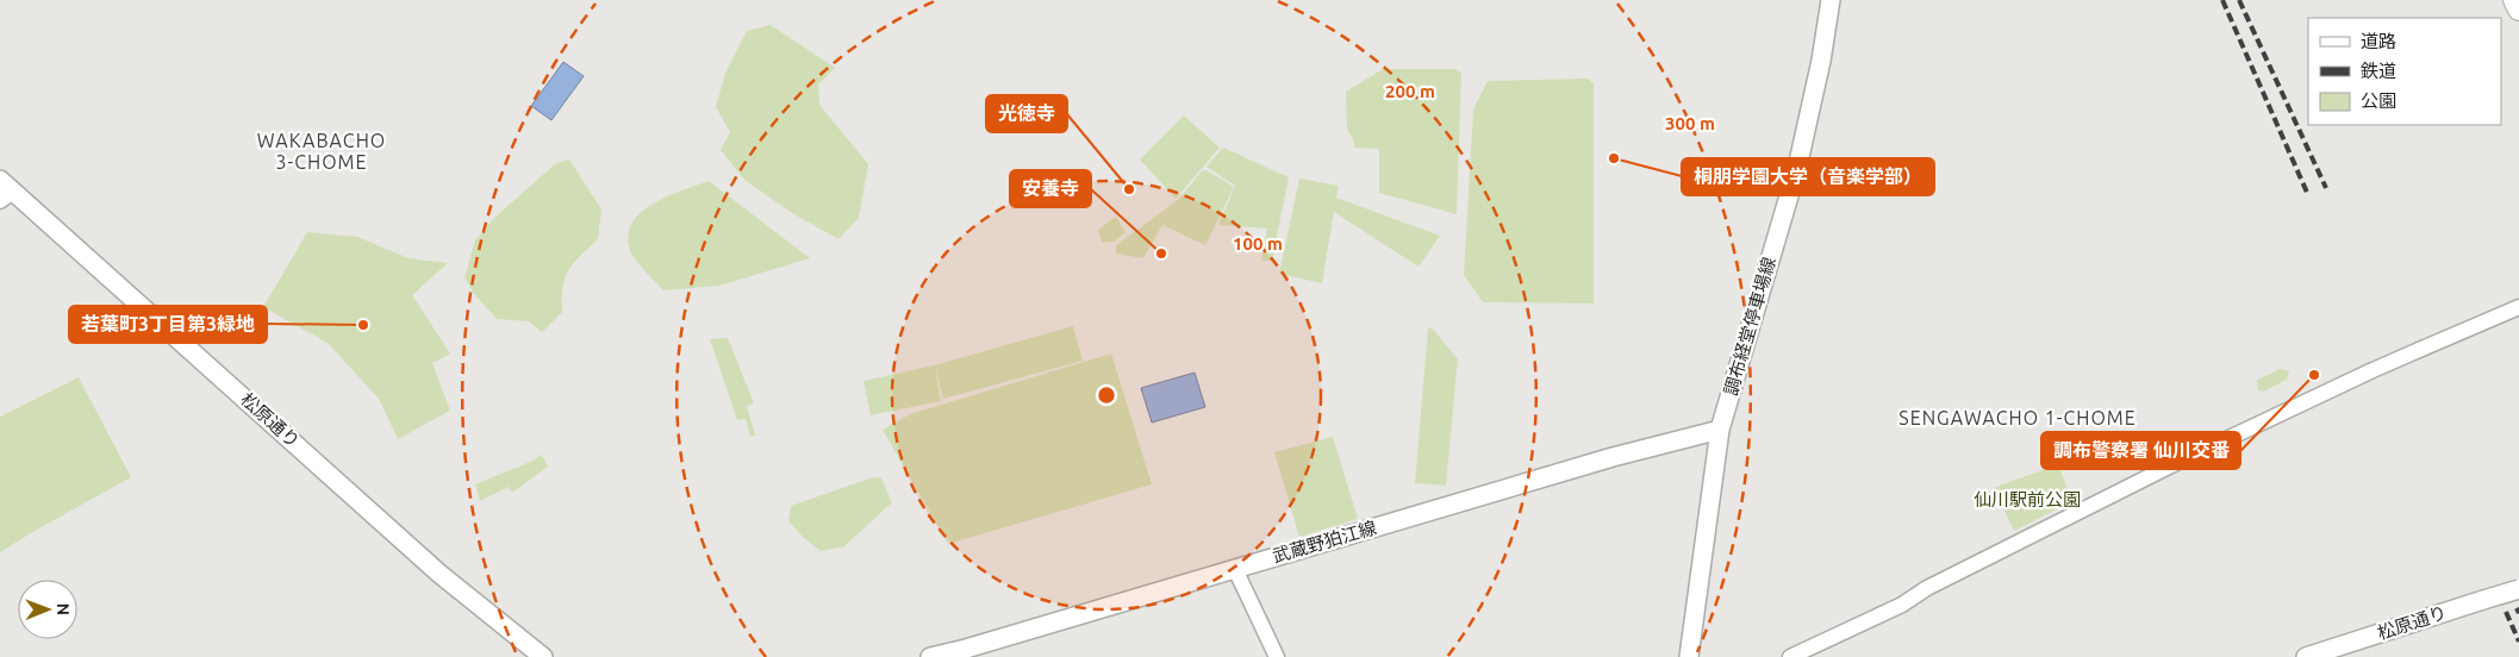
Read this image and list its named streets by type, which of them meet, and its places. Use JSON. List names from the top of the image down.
{
  "streets": {
    "main road": ["調布経堂停車場線", "松原通り", "武蔵野狛江線"]
  },
  "crossings": [
    ["調布経堂停車場線", "武蔵野狛江線"]
  ],
  "districts": ["WAKABACHO 3-CHOME", "SENGAWACHO 1-CHOME"],
  "parks": ["仙川駅前公園"],
  "places": [
    "桐朋学園大学（音楽学部）",
    "光徳寺",
    "安養寺",
    "若葉町3丁目第3緑地",
    "調布警察署 仙川交番"
  ],
  "legend": ["道路", "鉄道", "公園"],
  "north": "right",
  "rings": ["200 m", "300 m", "100 m"]
}
